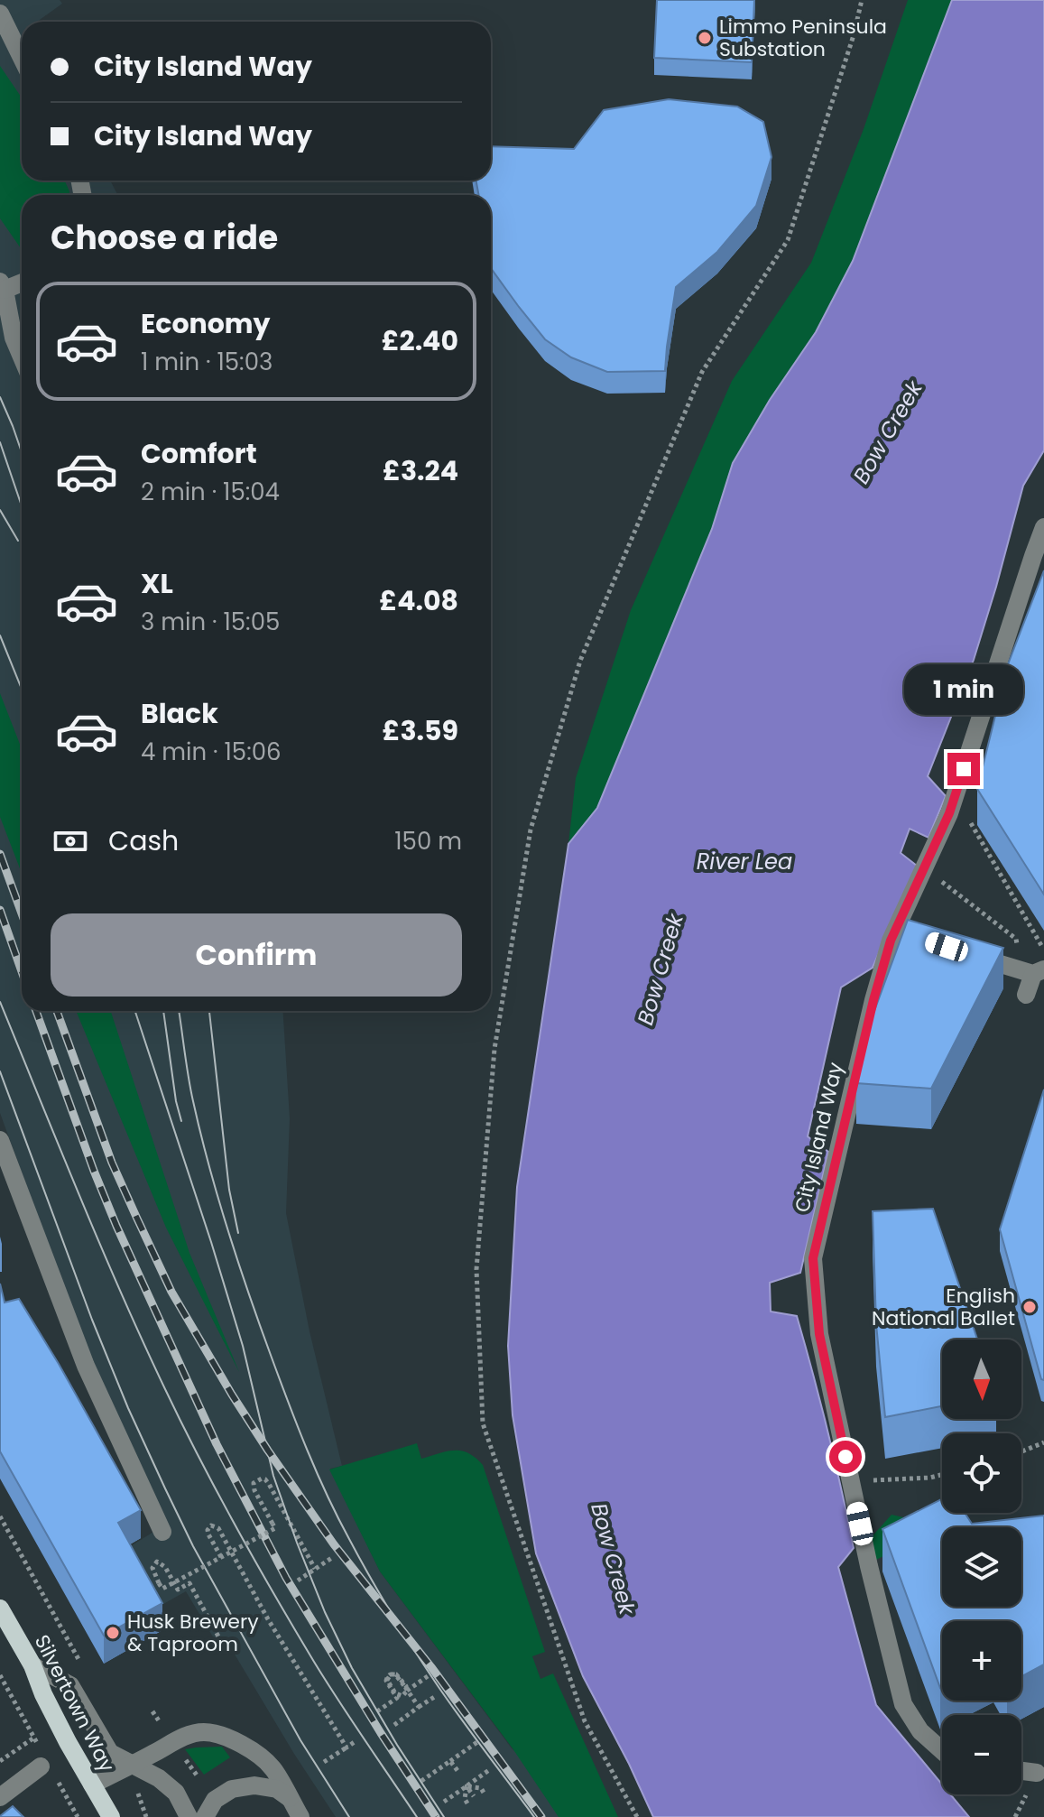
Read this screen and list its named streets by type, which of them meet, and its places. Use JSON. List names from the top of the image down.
{
  "streets": {
    "main road": ["Silvertown Way"],
    "street": ["City Island Way"]
  },
  "water": ["Bow Creek", "River Lea"],
  "places": ["Limmo Peninsula Substation", "English National Ballet", "Husk Brewery & Taproom"],
  "north": "bottom",
  "page": {
    "banner": ["City Island Way", "City Island Way"],
    "heading": "Choose a ride",
    "list": [
      {
        "name": "Economy",
        "note": "1 min · 15:03",
        "value": "£2.40"
      },
      {
        "name": "Comfort",
        "note": "2 min · 15:04",
        "value": "£3.24"
      },
      {
        "name": "XL",
        "note": "3 min · 15:05",
        "value": "£4.08"
      },
      {
        "name": "Black",
        "note": "4 min · 15:06",
        "value": "£3.59"
      }
    ],
    "bubble": "1 min",
    "pay": ["Cash", "150 m"],
    "buttons": "Confirm",
    "map_buttons": ["+", "−"]
  }
}
